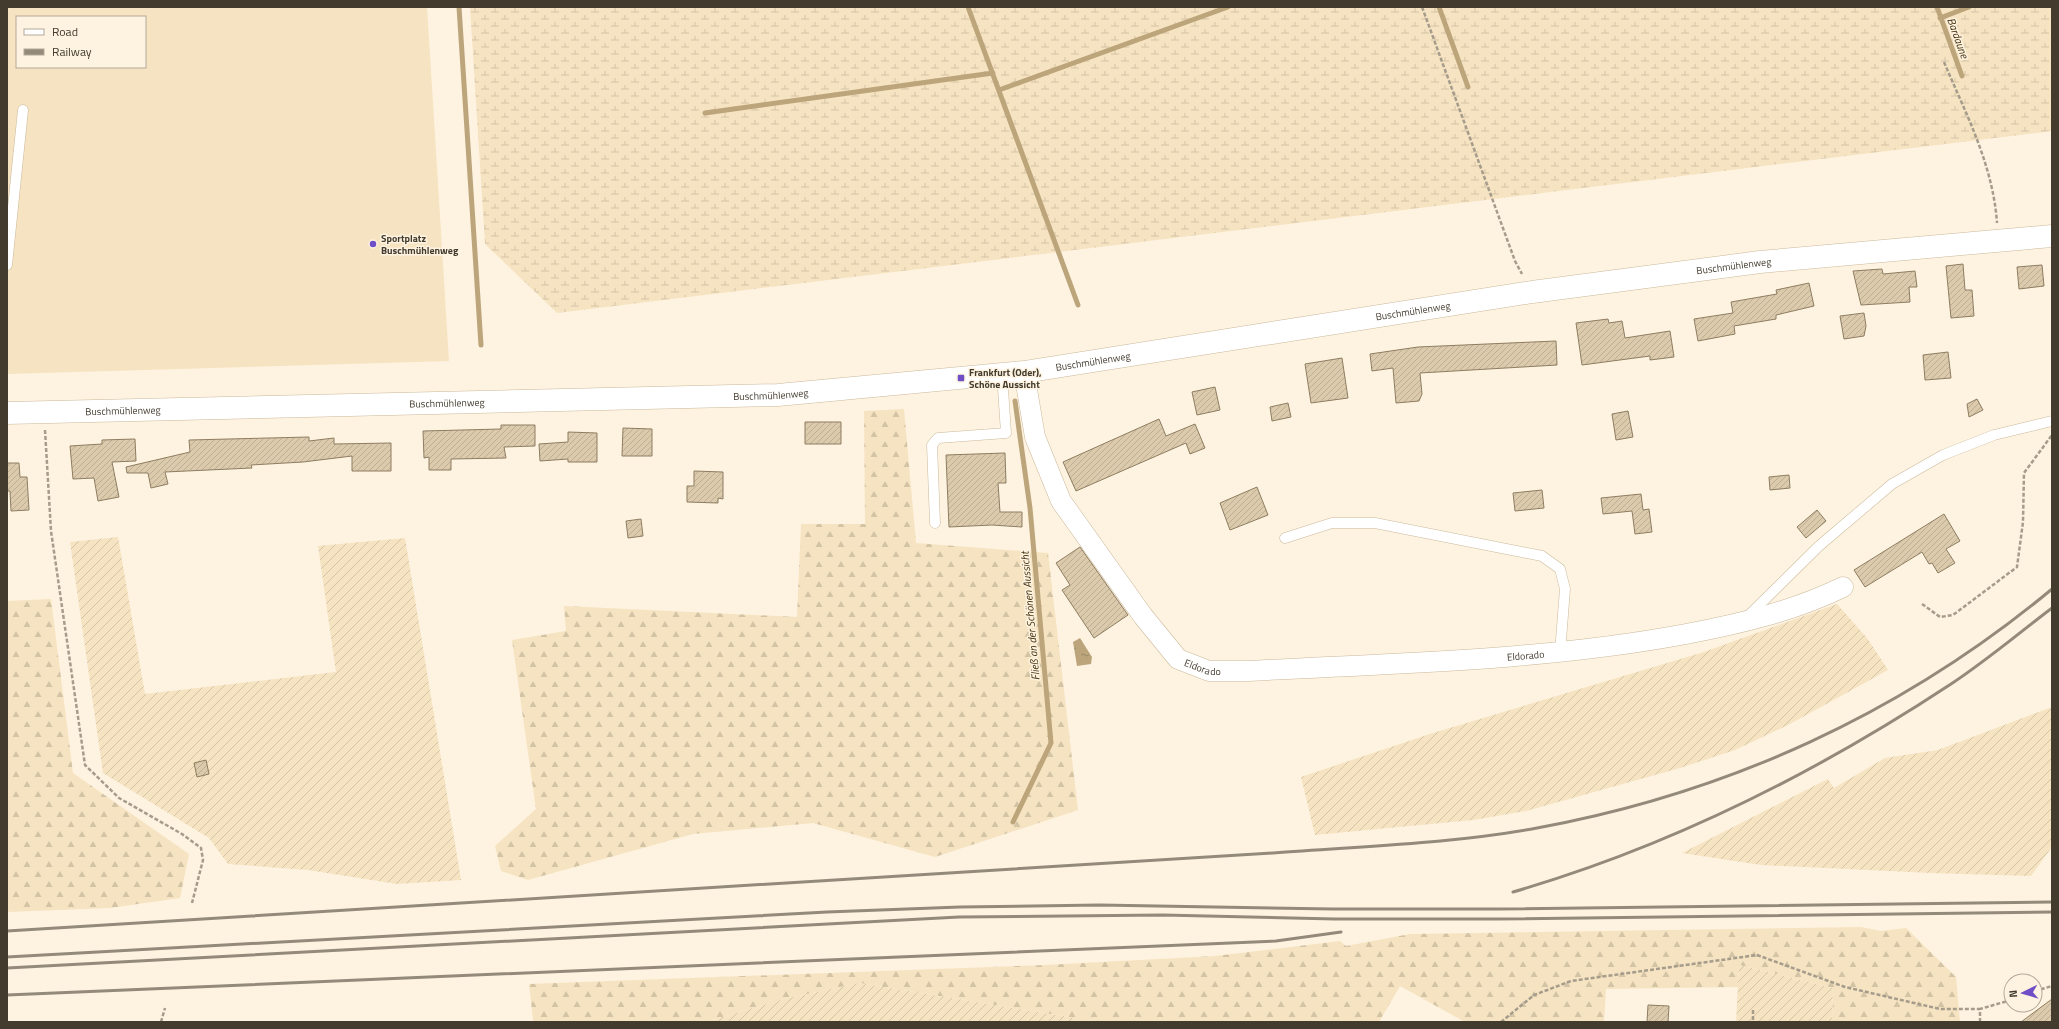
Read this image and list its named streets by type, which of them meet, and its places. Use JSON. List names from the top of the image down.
{
  "streets": {
    "street": ["Buschmühlenweg", "Eldorado"]
  },
  "crossings": [
    ["Buschmühlenweg", "Eldorado"]
  ],
  "water": ["Bardaune", "Fließ an der Schönen Aussicht"],
  "places": {
    "other": ["Sportplatz Buschmühlenweg"],
    "transit": ["Frankfurt (Oder), Schöne Aussicht"]
  },
  "legend": ["Road", "Railway"],
  "north": "left"
}
